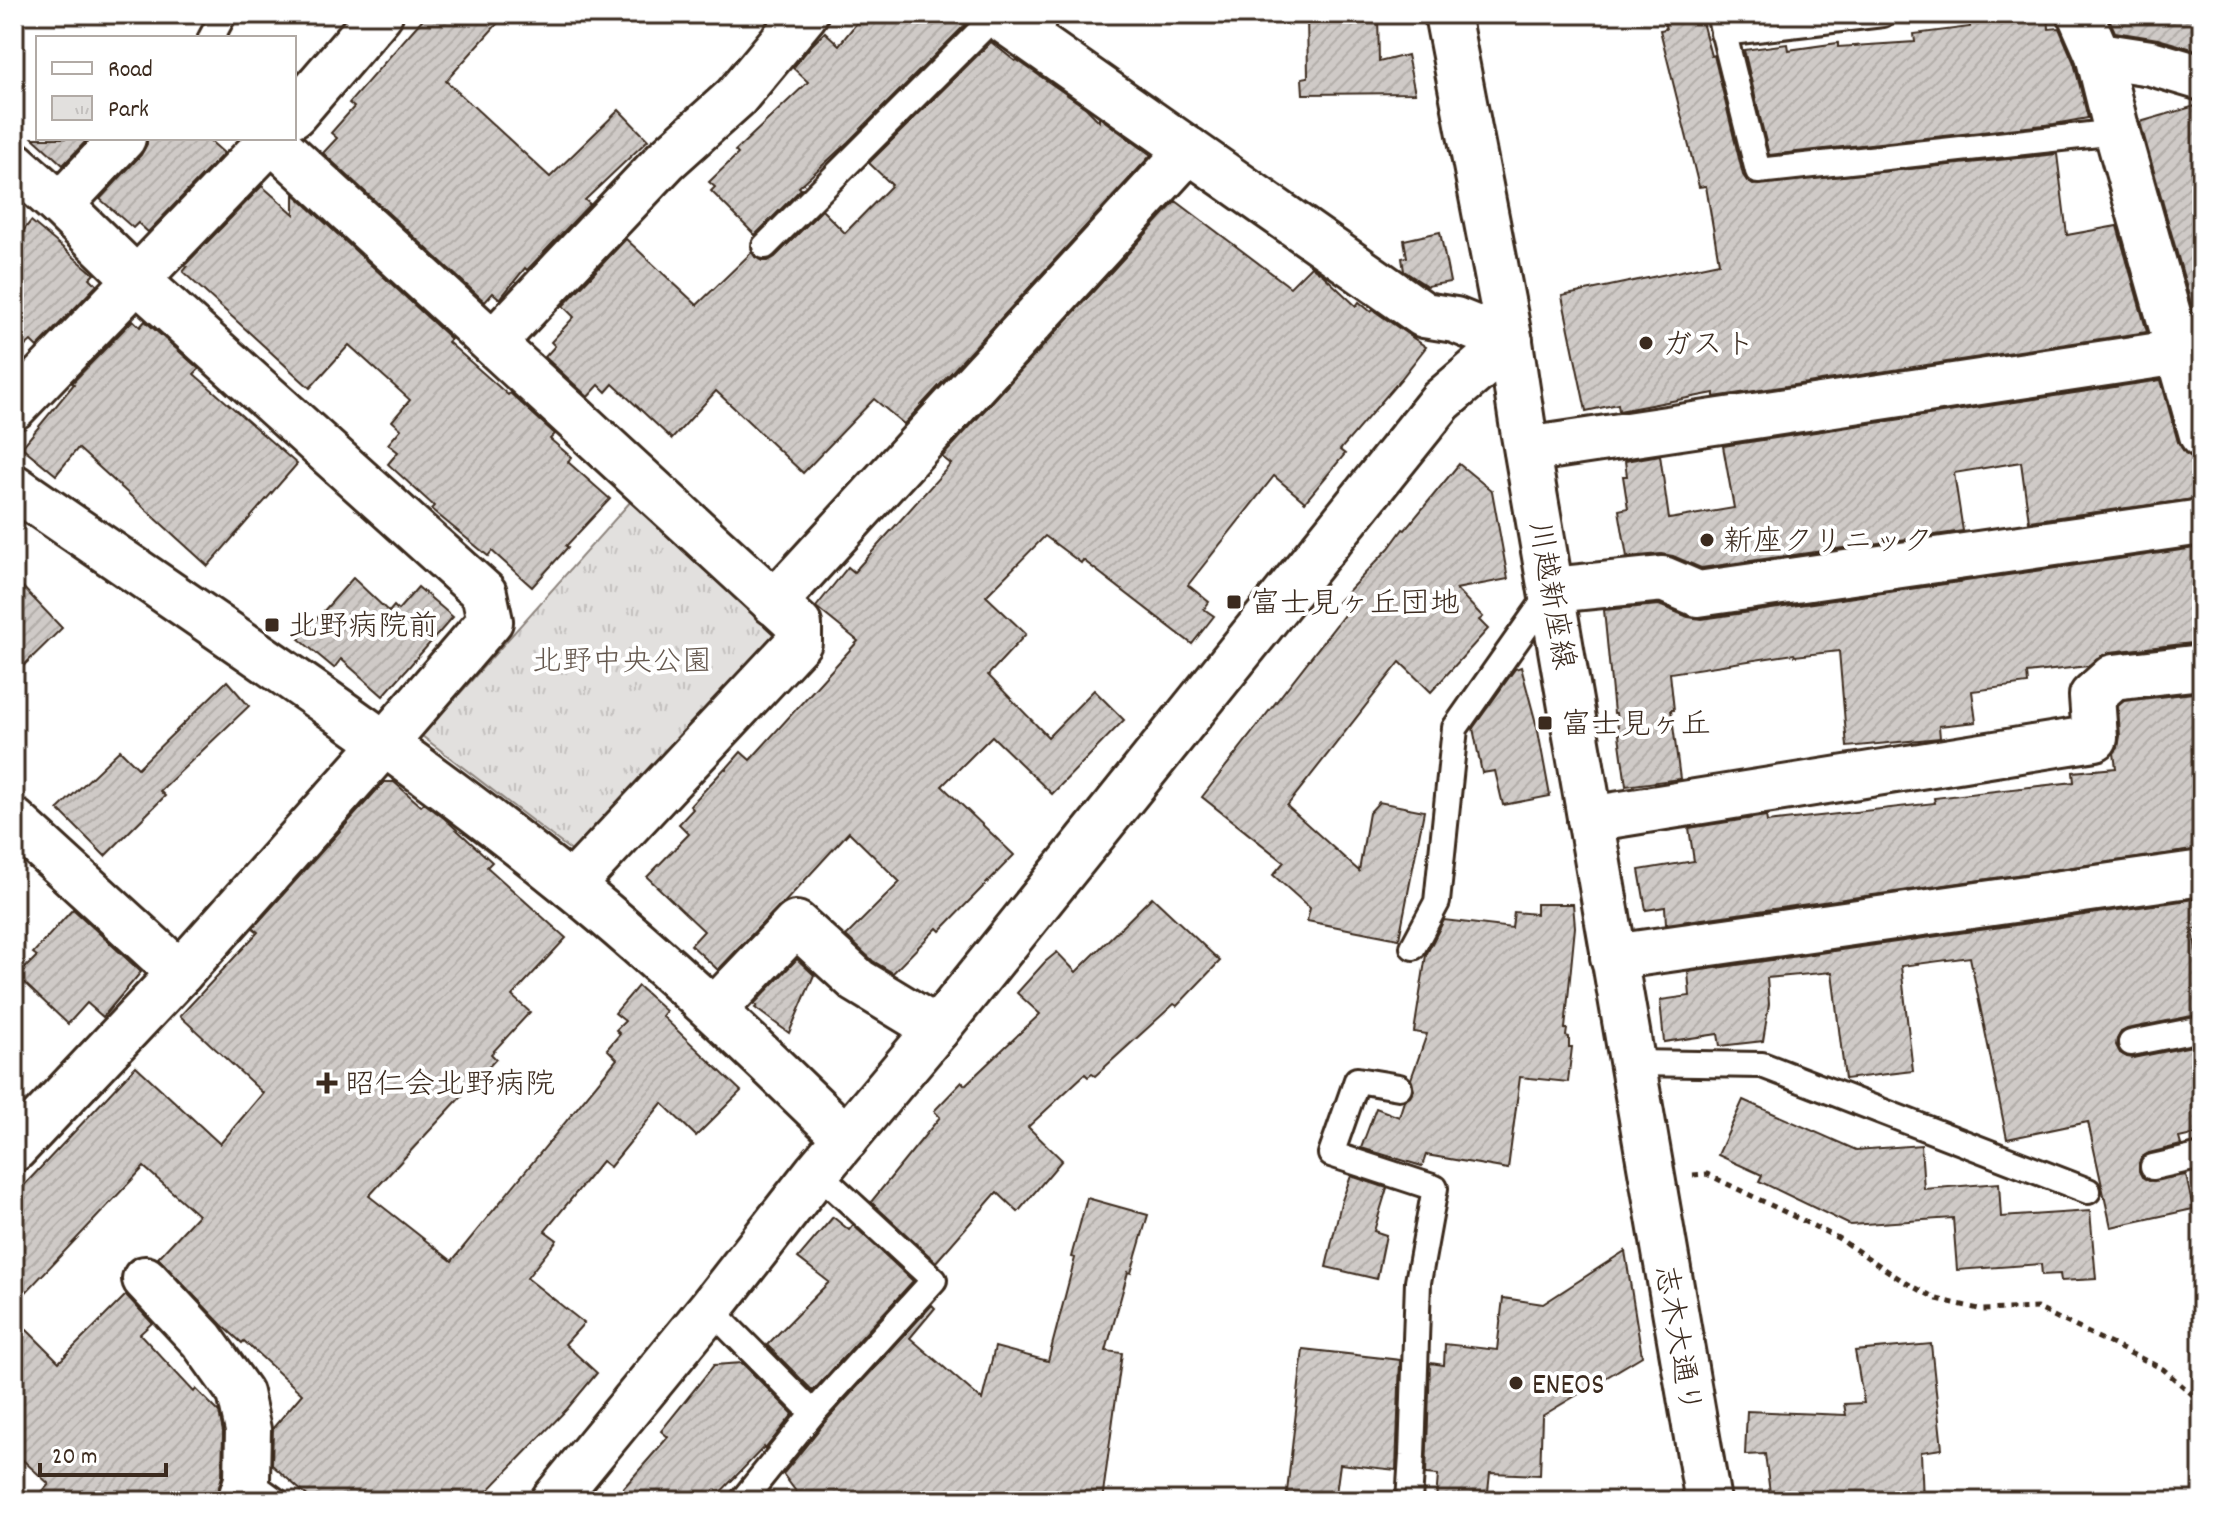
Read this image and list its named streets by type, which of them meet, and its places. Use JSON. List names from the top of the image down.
{
  "streets": {
    "street": ["川越新座線", "志木大通り"]
  },
  "crossings": [
    ["川越新座線", "志木大通り"]
  ],
  "parks": ["北野中央公園"],
  "places": {
    "other": ["ガスト", "新座クリニック", "ENEOS"],
    "transit": ["富士見ヶ丘団地", "北野病院前", "富士見ヶ丘"],
    "health": ["昭仁会北野病院"]
  },
  "legend": ["Road", "Park"],
  "scale_bar": "20 m"
}
